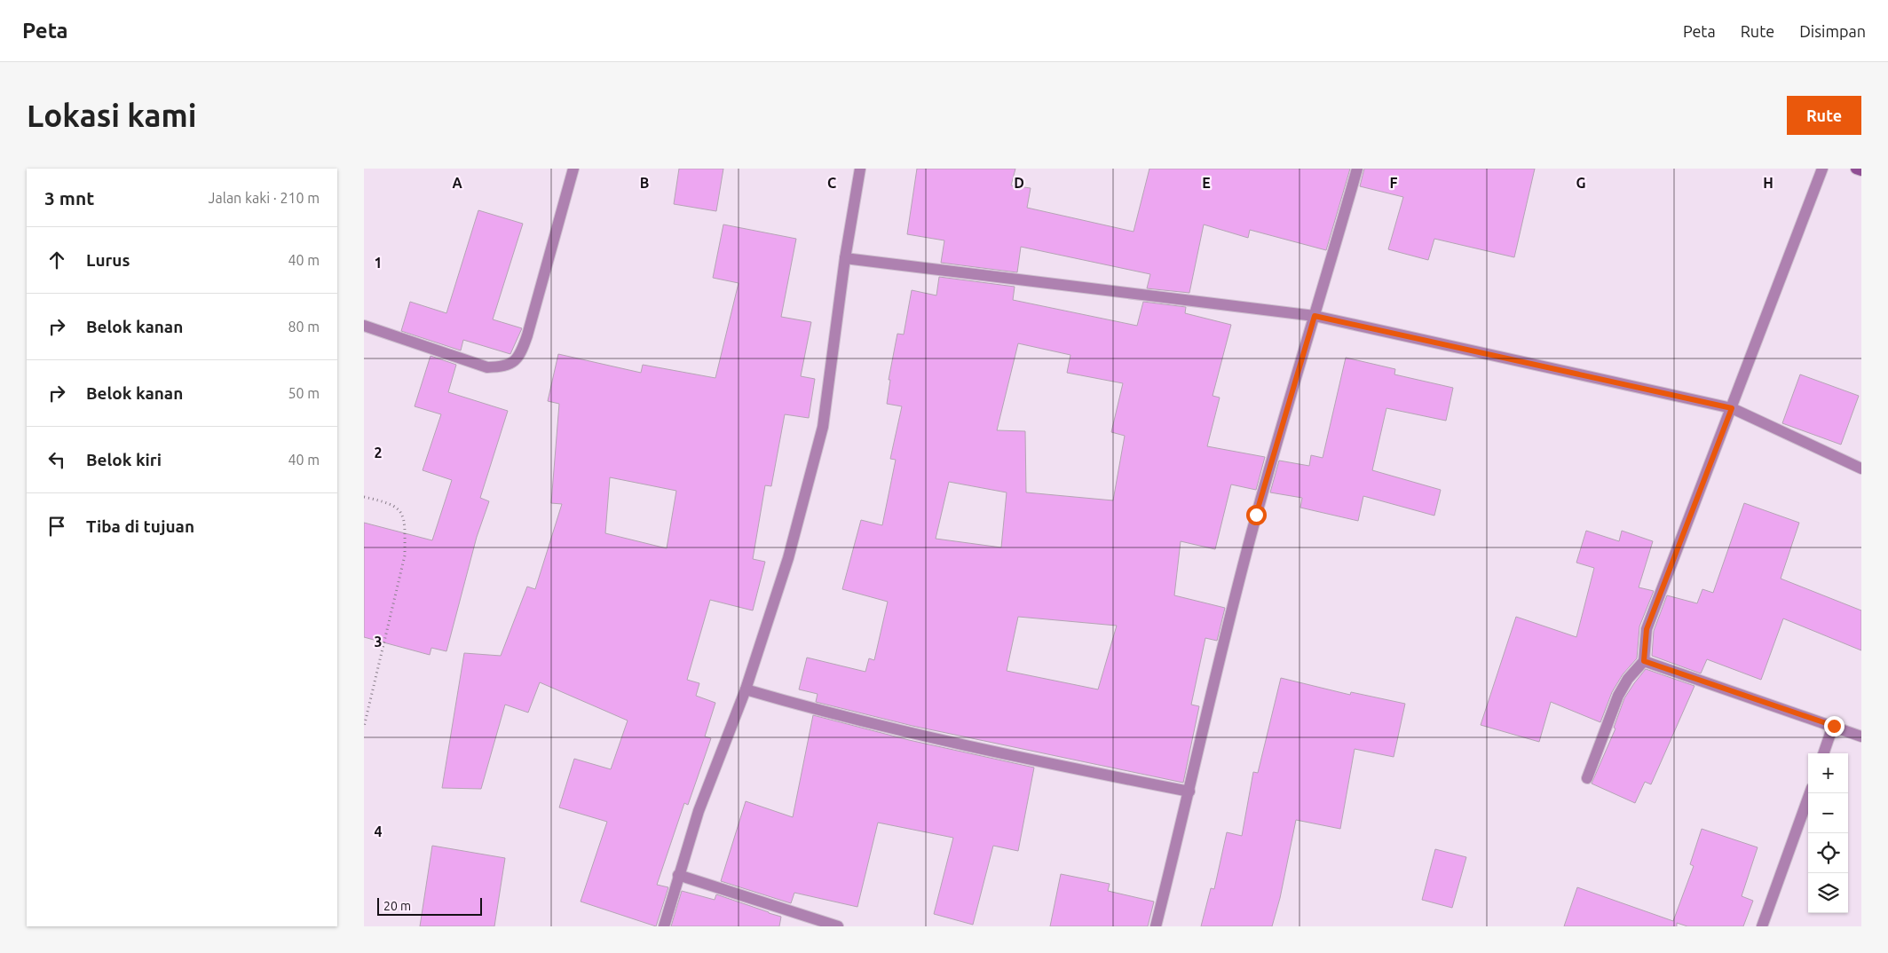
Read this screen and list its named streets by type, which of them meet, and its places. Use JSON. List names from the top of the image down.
{
  "scale_bar": "20 m",
  "page": {
    "header": "Peta",
    "nav": ["Peta", "Rute", "Disimpan"],
    "buttons": "Rute",
    "title": "Lokasi kami",
    "heading": ["3 mnt", "Jalan kaki · 210 m"],
    "list": [
      ["Lurus", "40 m"],
      ["Belok kanan", "80 m"],
      ["Belok kanan", "50 m"],
      ["Belok kiri", "40 m"],
      "Tiba di tujuan"
    ],
    "map_buttons": ["+", "−"],
    "scale": "20 m"
  },
  "grid": {
    "columns": [
      "A",
      "B",
      "C",
      "D",
      "E",
      "F",
      "G",
      "H"
    ],
    "rows": [
      "1",
      "2",
      "3",
      "4"
    ]
  }
}
